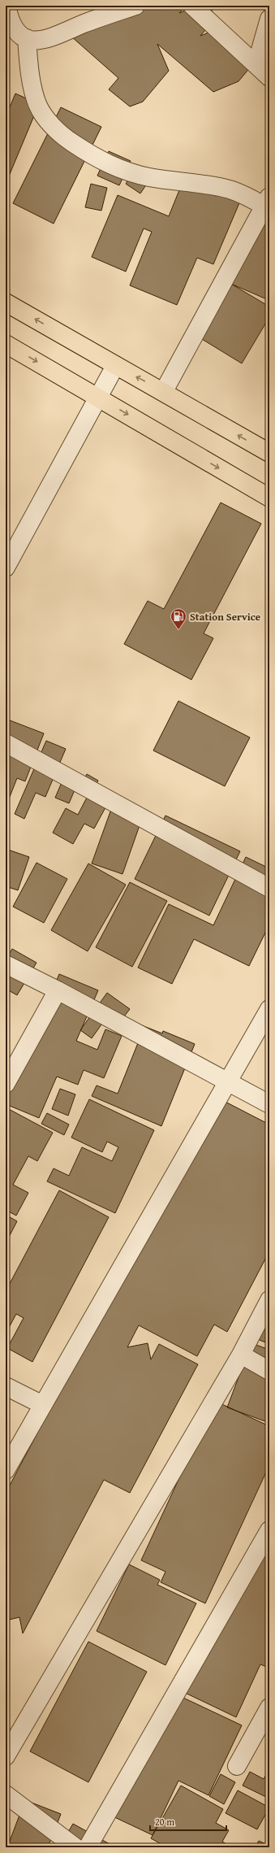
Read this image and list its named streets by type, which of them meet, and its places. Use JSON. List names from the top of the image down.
{
  "places": {
    "fuel station": ["Station Service"]
  },
  "scale_bar": "20 m"
}
